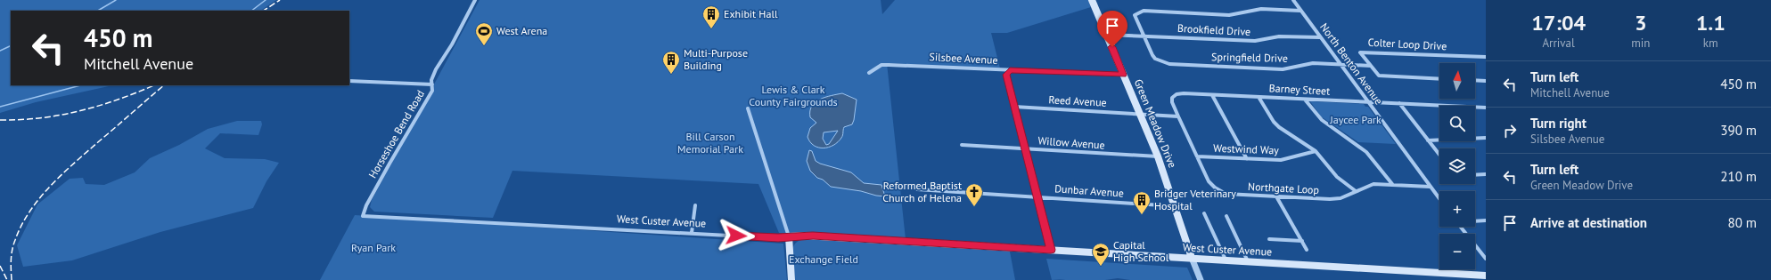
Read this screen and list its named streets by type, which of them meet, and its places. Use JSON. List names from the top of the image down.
{
  "streets": {
    "main road": ["Green Meadow Drive", "West Custer Avenue"],
    "street": [
      "Brookfield Drive",
      "Colter Loop Drive",
      "Springfield Drive",
      "Silsbee Avenue",
      "North Benton Avenue",
      "Barney Street",
      "Reed Avenue",
      "Horseshoe Bend Road",
      "Willow Avenue",
      "Westwind Way",
      "Northgate Loop",
      "Dunbar Avenue"
    ]
  },
  "crossings": [
    ["Brookfield Drive", "Springfield Drive"],
    ["Brookfield Drive", "North Benton Avenue"],
    ["Brookfield Drive", "Green Meadow Drive"],
    ["Colter Loop Drive", "Springfield Drive"],
    ["Springfield Drive", "North Benton Avenue"],
    ["Silsbee Avenue", "Green Meadow Drive"],
    ["North Benton Avenue", "Barney Street"],
    ["North Benton Avenue", "Northgate Loop"],
    ["Barney Street", "Northgate Loop"],
    ["Reed Avenue", "Green Meadow Drive"],
    ["Green Meadow Drive", "Willow Avenue"],
    ["Green Meadow Drive", "Dunbar Avenue"],
    ["Green Meadow Drive", "West Custer Avenue"],
    ["Horseshoe Bend Road", "West Custer Avenue"],
    ["Westwind Way", "Northgate Loop"]
  ],
  "parks": [
    "Lewis & Clark County Fairgrounds",
    "Jaycee Park",
    "Bill Carson Memorial Park",
    "Ryan Park",
    "Exchange Field"
  ],
  "places": {
    "building": ["Exhibit Hall", "Multi-Purpose Building", "Bridger Veterinary Hospital"],
    "sports": ["West Arena"],
    "church": ["Reformed Baptist Church of Helena"],
    "school or university": ["Capital High School"]
  },
  "north": "top",
  "page": {
    "eta": [
      "17:04",
      "Arrival",
      "3",
      "min",
      "1.1",
      "km"
    ],
    "turn": ["450 m", "Mitchell Avenue"],
    "list": [
      {
        "name": "Turn left",
        "note": "Mitchell Avenue",
        "value": "450 m"
      },
      {
        "name": "Turn right",
        "note": "Silsbee Avenue",
        "value": "390 m"
      },
      {
        "name": "Turn left",
        "note": "Green Meadow Drive",
        "value": "210 m"
      },
      {
        "name": "Arrive at destination",
        "value": "80 m"
      }
    ],
    "map_buttons": ["+", "−"]
  }
}
